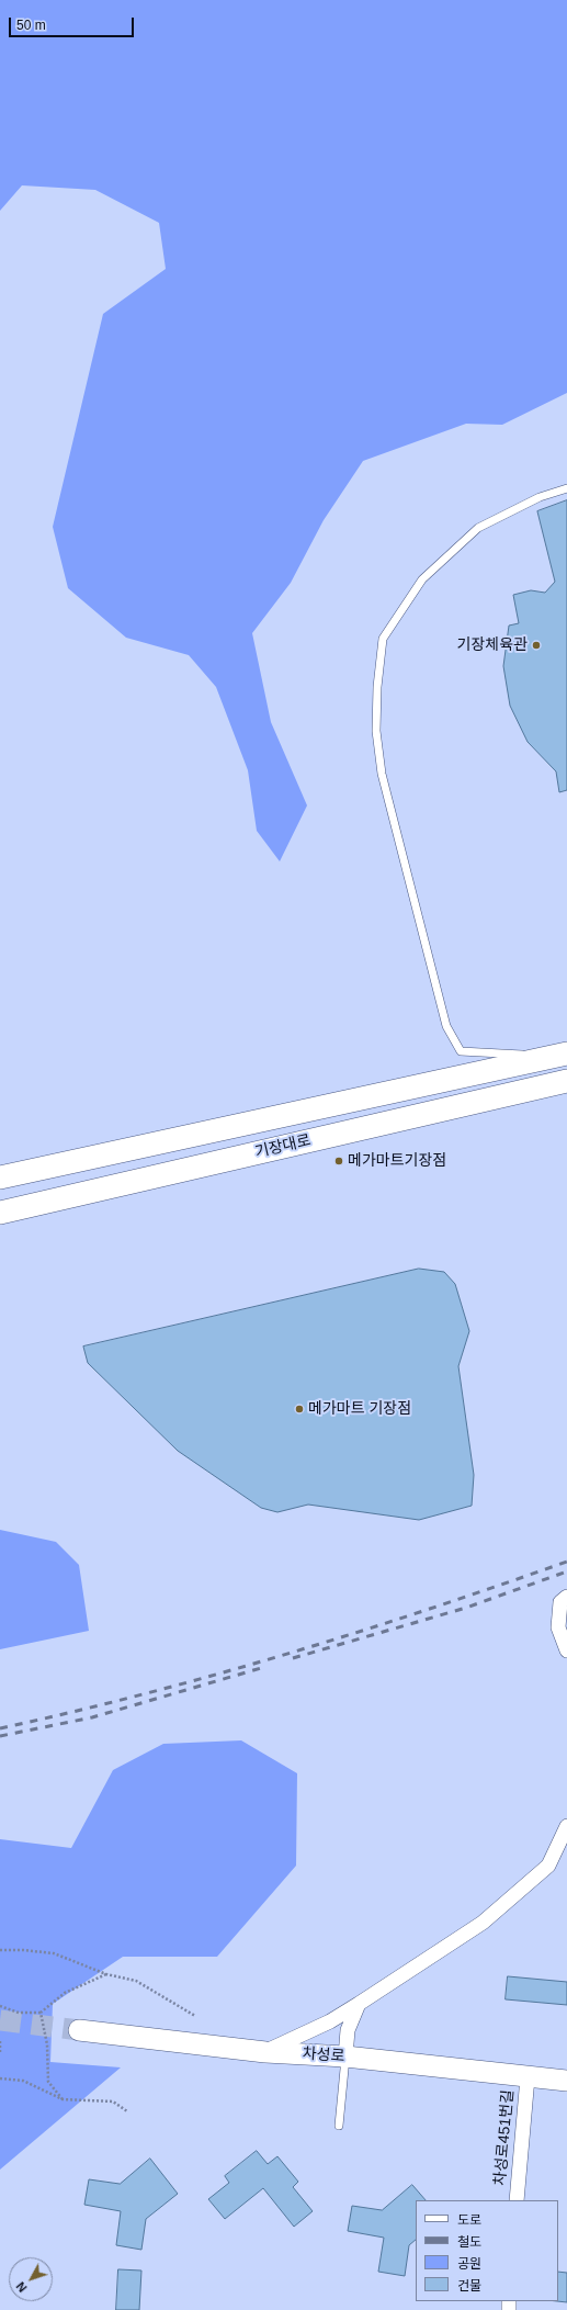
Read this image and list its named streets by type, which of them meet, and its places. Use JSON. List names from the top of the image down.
{
  "streets": {
    "main road": ["기장대로", "차성로"],
    "street": ["차성로451번길"]
  },
  "crossings": [
    ["차성로", "차성로451번길"]
  ],
  "places": ["기장체육관", "메가마트기장점", "메가마트 기장점"],
  "legend": [
    "도로",
    "철도",
    "공원",
    "건물"
  ],
  "scale_bar": "50 m",
  "north": "bottom left"
}
